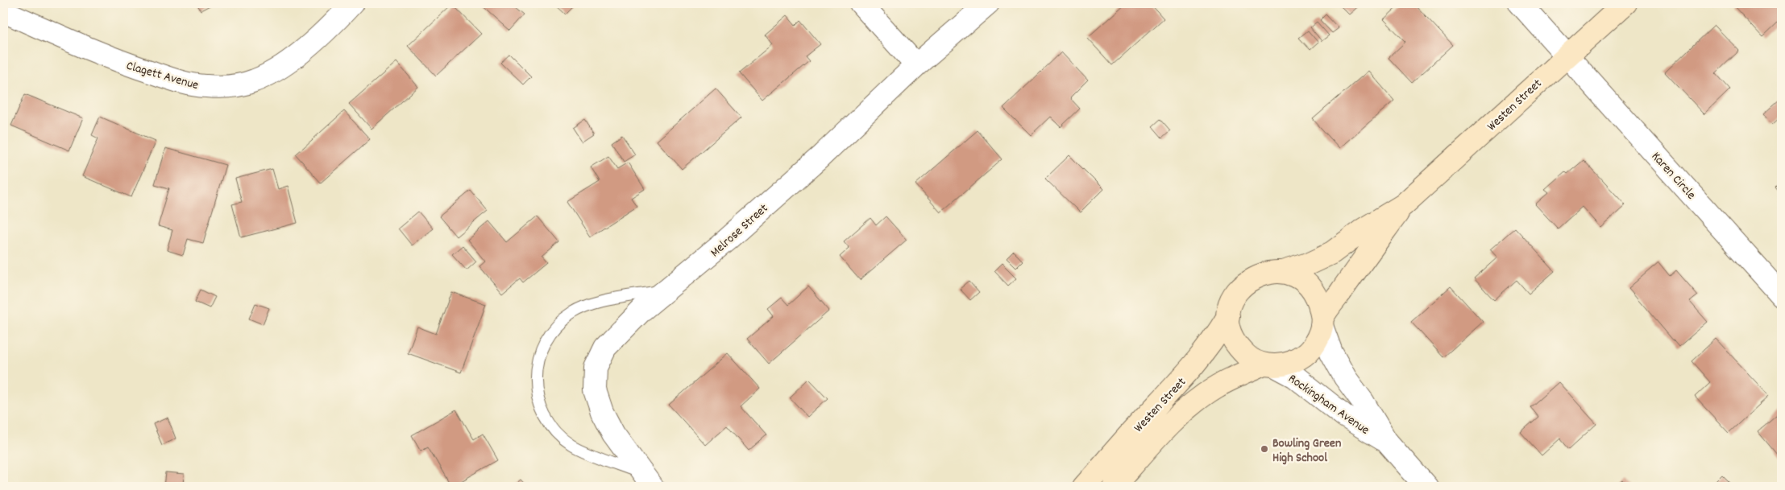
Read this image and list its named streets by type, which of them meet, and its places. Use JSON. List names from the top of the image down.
{
  "streets": {
    "street": [
      "Clagett Avenue",
      "Westen Street",
      "Karen Circle",
      "Melrose Street",
      "Rockingham Avenue"
    ]
  },
  "crossings": [
    ["Westen Street", "Karen Circle"],
    ["Westen Street", "Rockingham Avenue"]
  ],
  "places": ["Bowling Green High School"]
}
